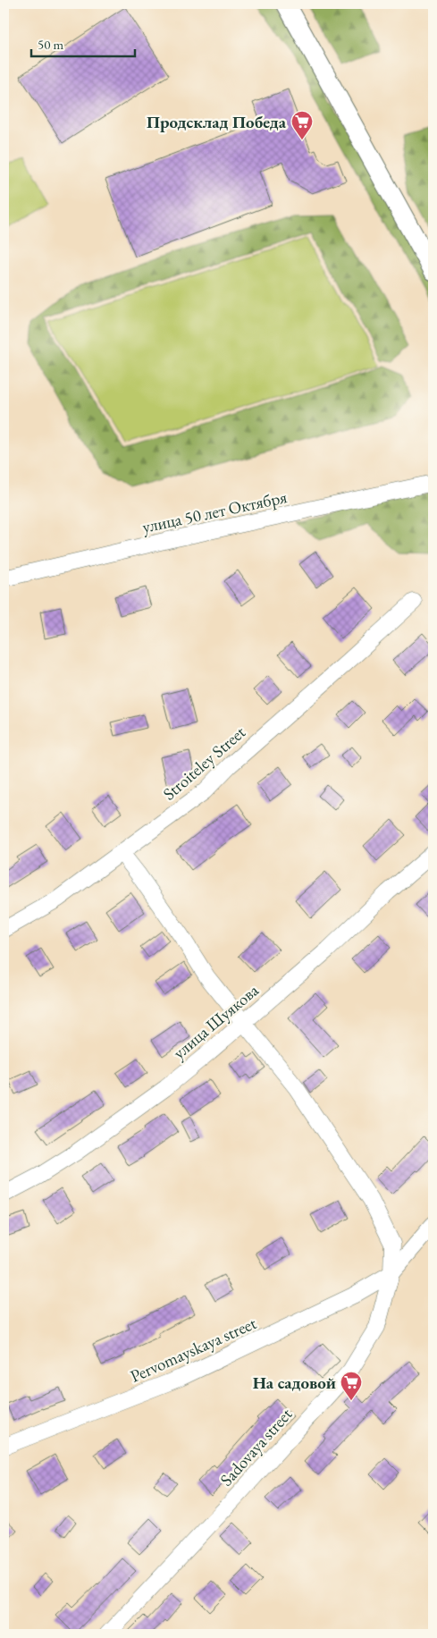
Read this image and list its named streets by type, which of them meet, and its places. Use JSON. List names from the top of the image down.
{
  "streets": {
    "street": [
      "улица 50 лет Октября",
      "Stroiteley Street",
      "улица Шуякова",
      "Pervomayskaya street",
      "Sadovaya street"
    ]
  },
  "crossings": [
    ["Pervomayskaya street", "Sadovaya street"]
  ],
  "places": {
    "supermarket": ["Продсклад Победа", "На садовой"]
  },
  "scale_bar": "50 m"
}
